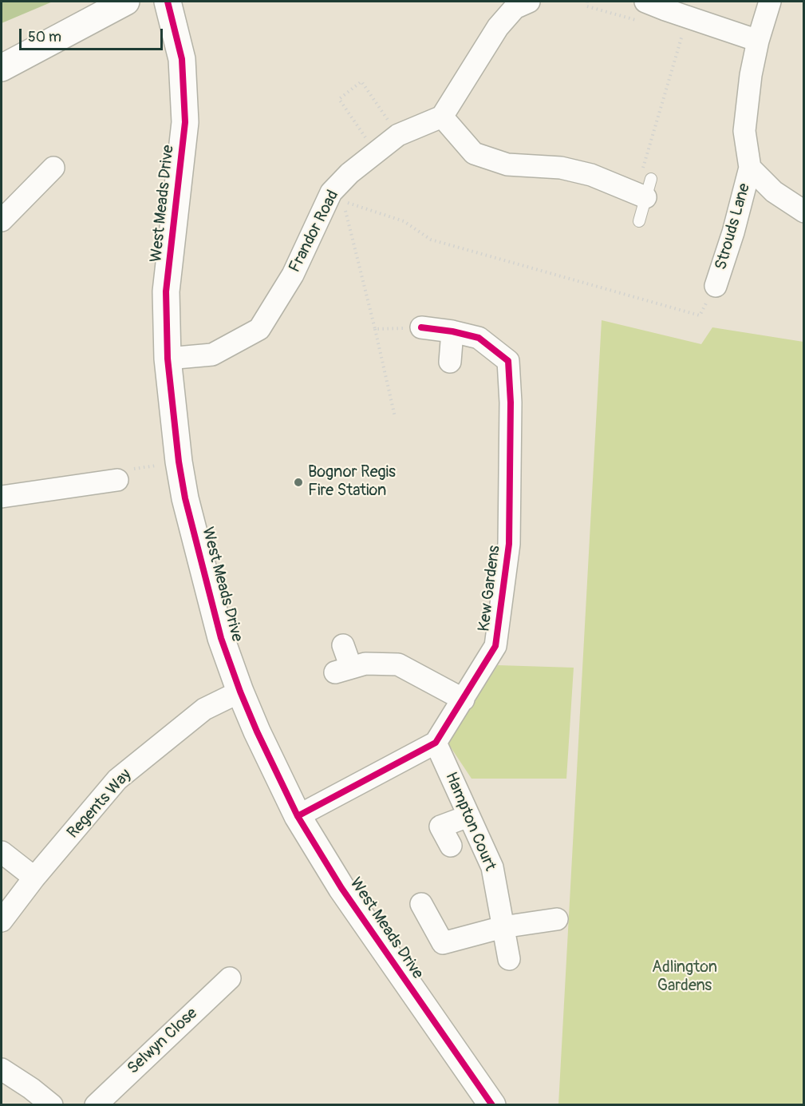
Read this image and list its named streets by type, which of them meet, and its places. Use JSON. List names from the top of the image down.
{
  "streets": {
    "street": [
      "West Meads Drive",
      "Strouds Lane",
      "Frandor Road",
      "Kew Gardens",
      "Regents Way",
      "Hampton Court",
      "Selwyn Close"
    ]
  },
  "crossings": [
    ["West Meads Drive", "Frandor Road"],
    ["West Meads Drive", "Kew Gardens"],
    ["West Meads Drive", "Regents Way"],
    ["Kew Gardens", "Hampton Court"]
  ],
  "parks": ["Adlington Gardens"],
  "places": ["Bognor Regis Fire Station"],
  "scale_bar": "50 m"
}
